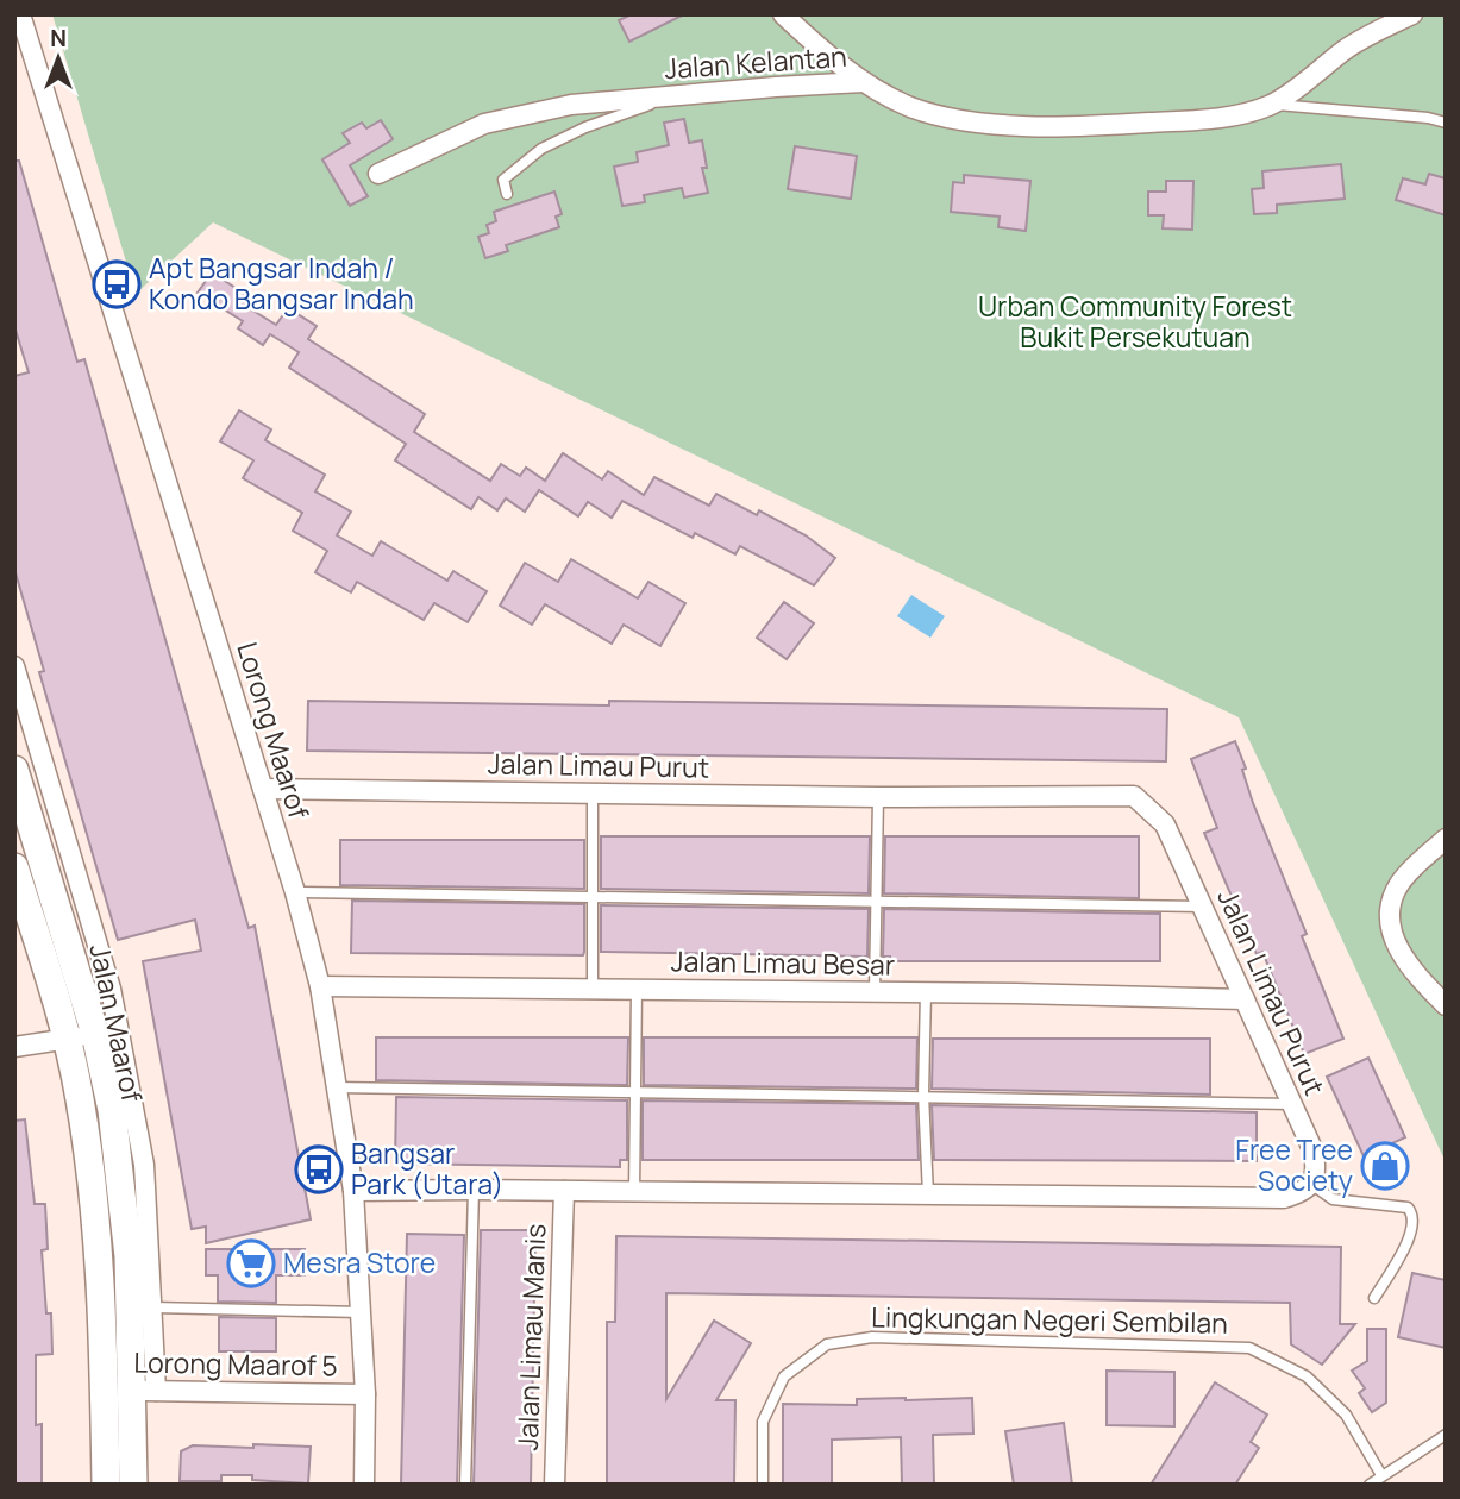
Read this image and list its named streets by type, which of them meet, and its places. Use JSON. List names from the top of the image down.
{
  "streets": {
    "main road": ["Jalan Maarof"],
    "street": [
      "Jalan Kelantan",
      "Lorong Maarof",
      "Jalan Limau Purut",
      "Jalan Limau Besar",
      "Jalan Limau Manis",
      "Lorong Maarof 5"
    ],
    "lane": ["Lingkungan Negeri Sembilan"]
  },
  "crossings": [
    ["Lorong Maarof", "Jalan Limau Purut"],
    ["Lorong Maarof", "Jalan Limau Besar"],
    ["Lorong Maarof", "Lorong Maarof 5"],
    ["Jalan Limau Purut", "Jalan Limau Besar"],
    ["Jalan Maarof", "Lorong Maarof 5"]
  ],
  "parks": ["Urban Community Forest Bukit Persekutuan"],
  "places": {
    "bus stop": ["Apt Bangsar Indah / Kondo Bangsar Indah", "Bangsar Park (Utara)"],
    "shop": ["Free Tree Society"],
    "supermarket": ["Mesra Store"]
  },
  "north": "top"
}
